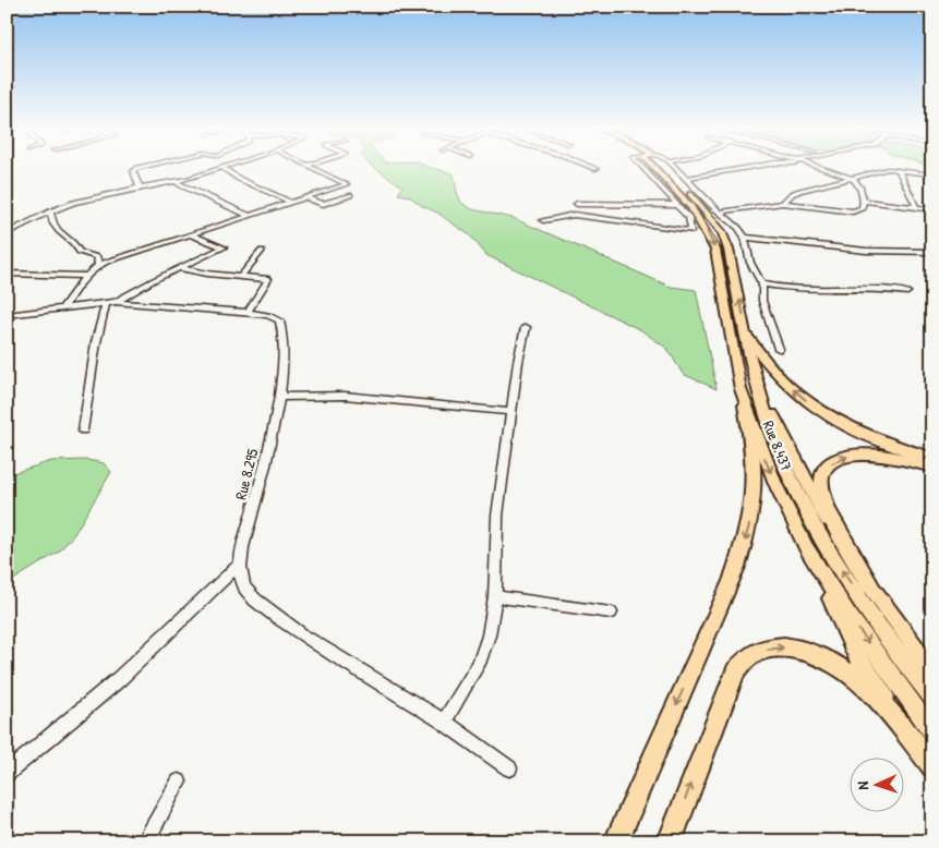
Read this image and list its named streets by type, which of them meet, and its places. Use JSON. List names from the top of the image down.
{
  "streets": {
    "main road": ["Rue 8.437"],
    "street": ["Rue 8.295"]
  },
  "north": "left"
}
